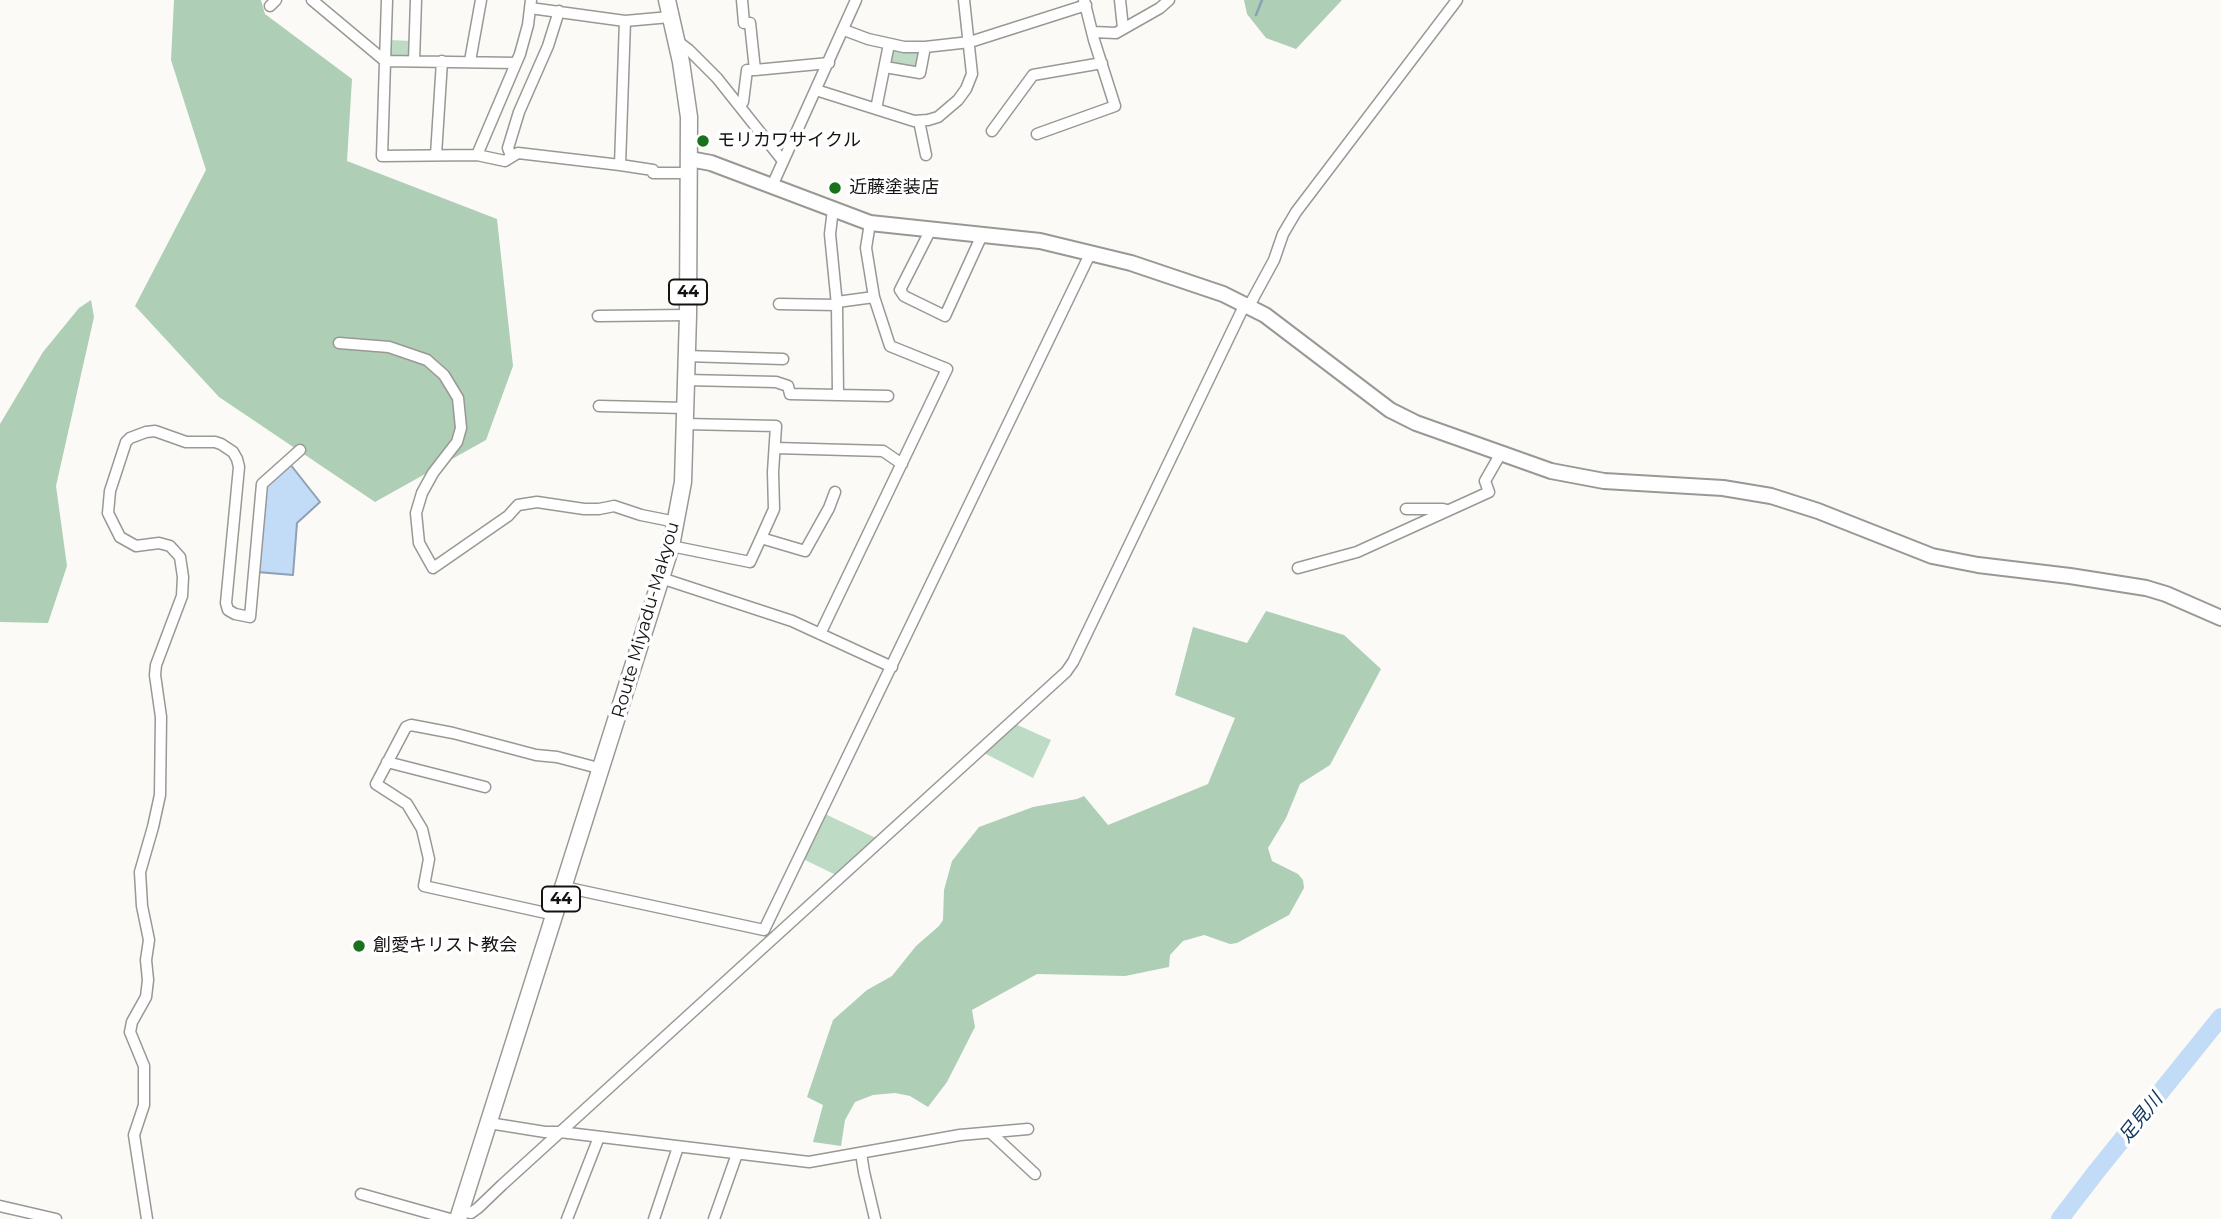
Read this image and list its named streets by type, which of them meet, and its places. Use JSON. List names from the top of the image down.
{
  "streets": {
    "main road": ["44", "Route Miyadu-Makyou"]
  },
  "water": ["足見川"],
  "places": ["モリカワサイクル", "近藤塗装店", "創愛キリスト教会"]
}
